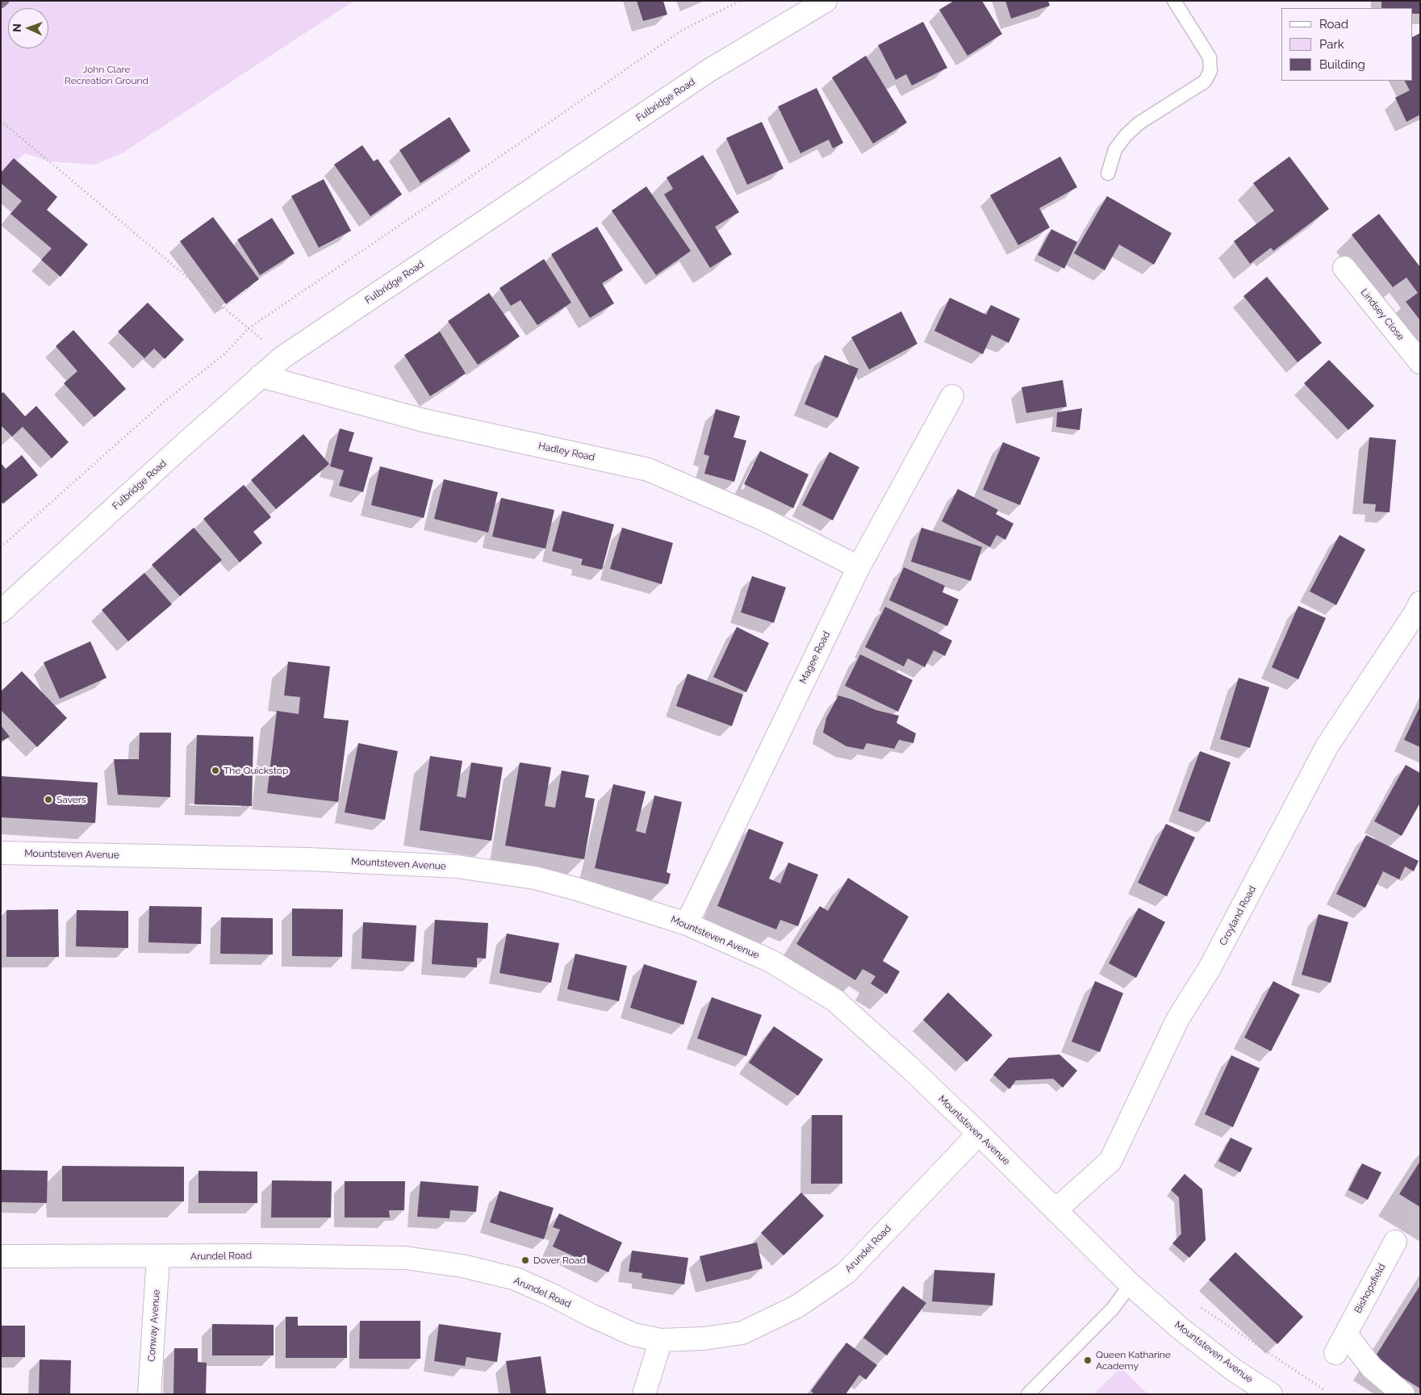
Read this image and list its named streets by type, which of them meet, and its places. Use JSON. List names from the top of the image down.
{
  "streets": {
    "street": [
      "Fulbridge Road",
      "Lindsey Close",
      "Hadley Road",
      "Magee Road",
      "Mountsteven Avenue",
      "Croyland Road",
      "Arundel Road",
      "Bishopsfield",
      "Conway Avenue"
    ]
  },
  "crossings": [
    ["Fulbridge Road", "Hadley Road"],
    ["Hadley Road", "Magee Road"],
    ["Magee Road", "Mountsteven Avenue"],
    ["Mountsteven Avenue", "Croyland Road"],
    ["Mountsteven Avenue", "Arundel Road"],
    ["Arundel Road", "Conway Avenue"]
  ],
  "parks": ["John Clare Recreation Ground"],
  "places": [
    "The Quickstop",
    "Savers",
    "Dover Road",
    "Queen Katharine Academy"
  ],
  "legend": ["Road", "Park", "Building"],
  "north": "left"
}
